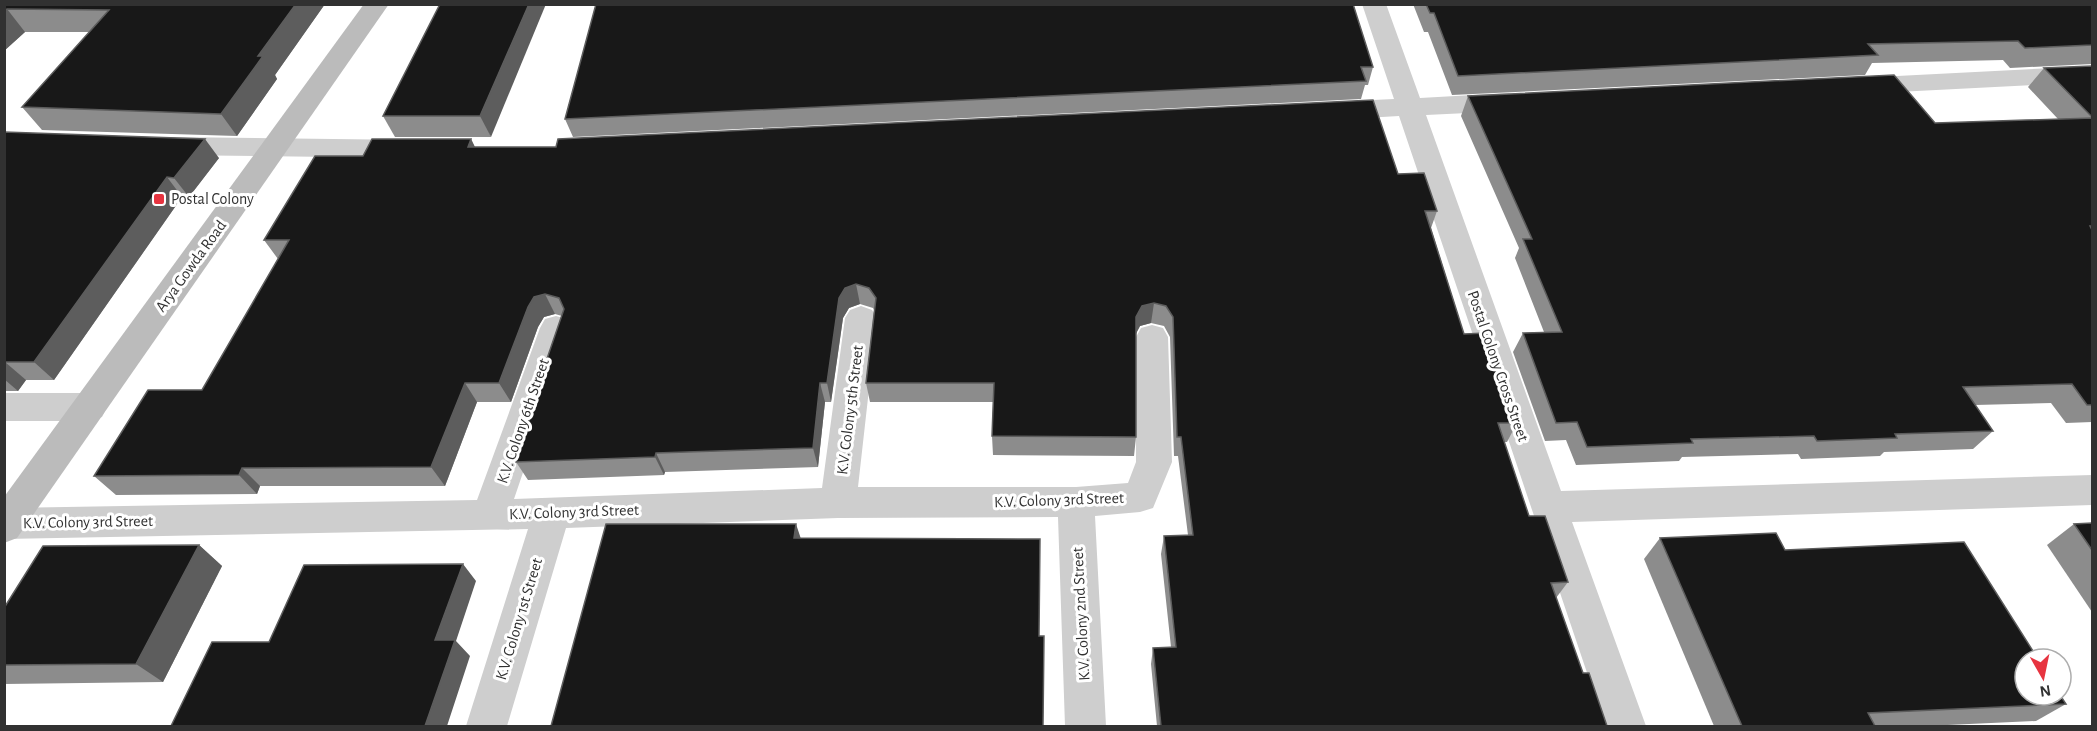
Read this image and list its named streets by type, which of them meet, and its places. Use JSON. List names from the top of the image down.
{
  "streets": {
    "main road": ["Arya Gowda Road"],
    "street": [
      "Postal Colony Cross Street",
      "K.V. Colony 5th Street",
      "K.V. Colony 6th Street",
      "K.V. Colony 3rd Street",
      "K.V. Colony 2nd Street",
      "K.V. Colony 1st Street"
    ]
  },
  "crossings": [
    ["Arya Gowda Road", "K.V. Colony 3rd Street"],
    ["K.V. Colony 5th Street", "K.V. Colony 3rd Street"],
    ["K.V. Colony 6th Street", "K.V. Colony 3rd Street"],
    ["K.V. Colony 3rd Street", "K.V. Colony 2nd Street"],
    ["K.V. Colony 3rd Street", "K.V. Colony 1st Street"]
  ],
  "places": {
    "transit": ["Postal Colony"]
  },
  "north": "bottom"
}
